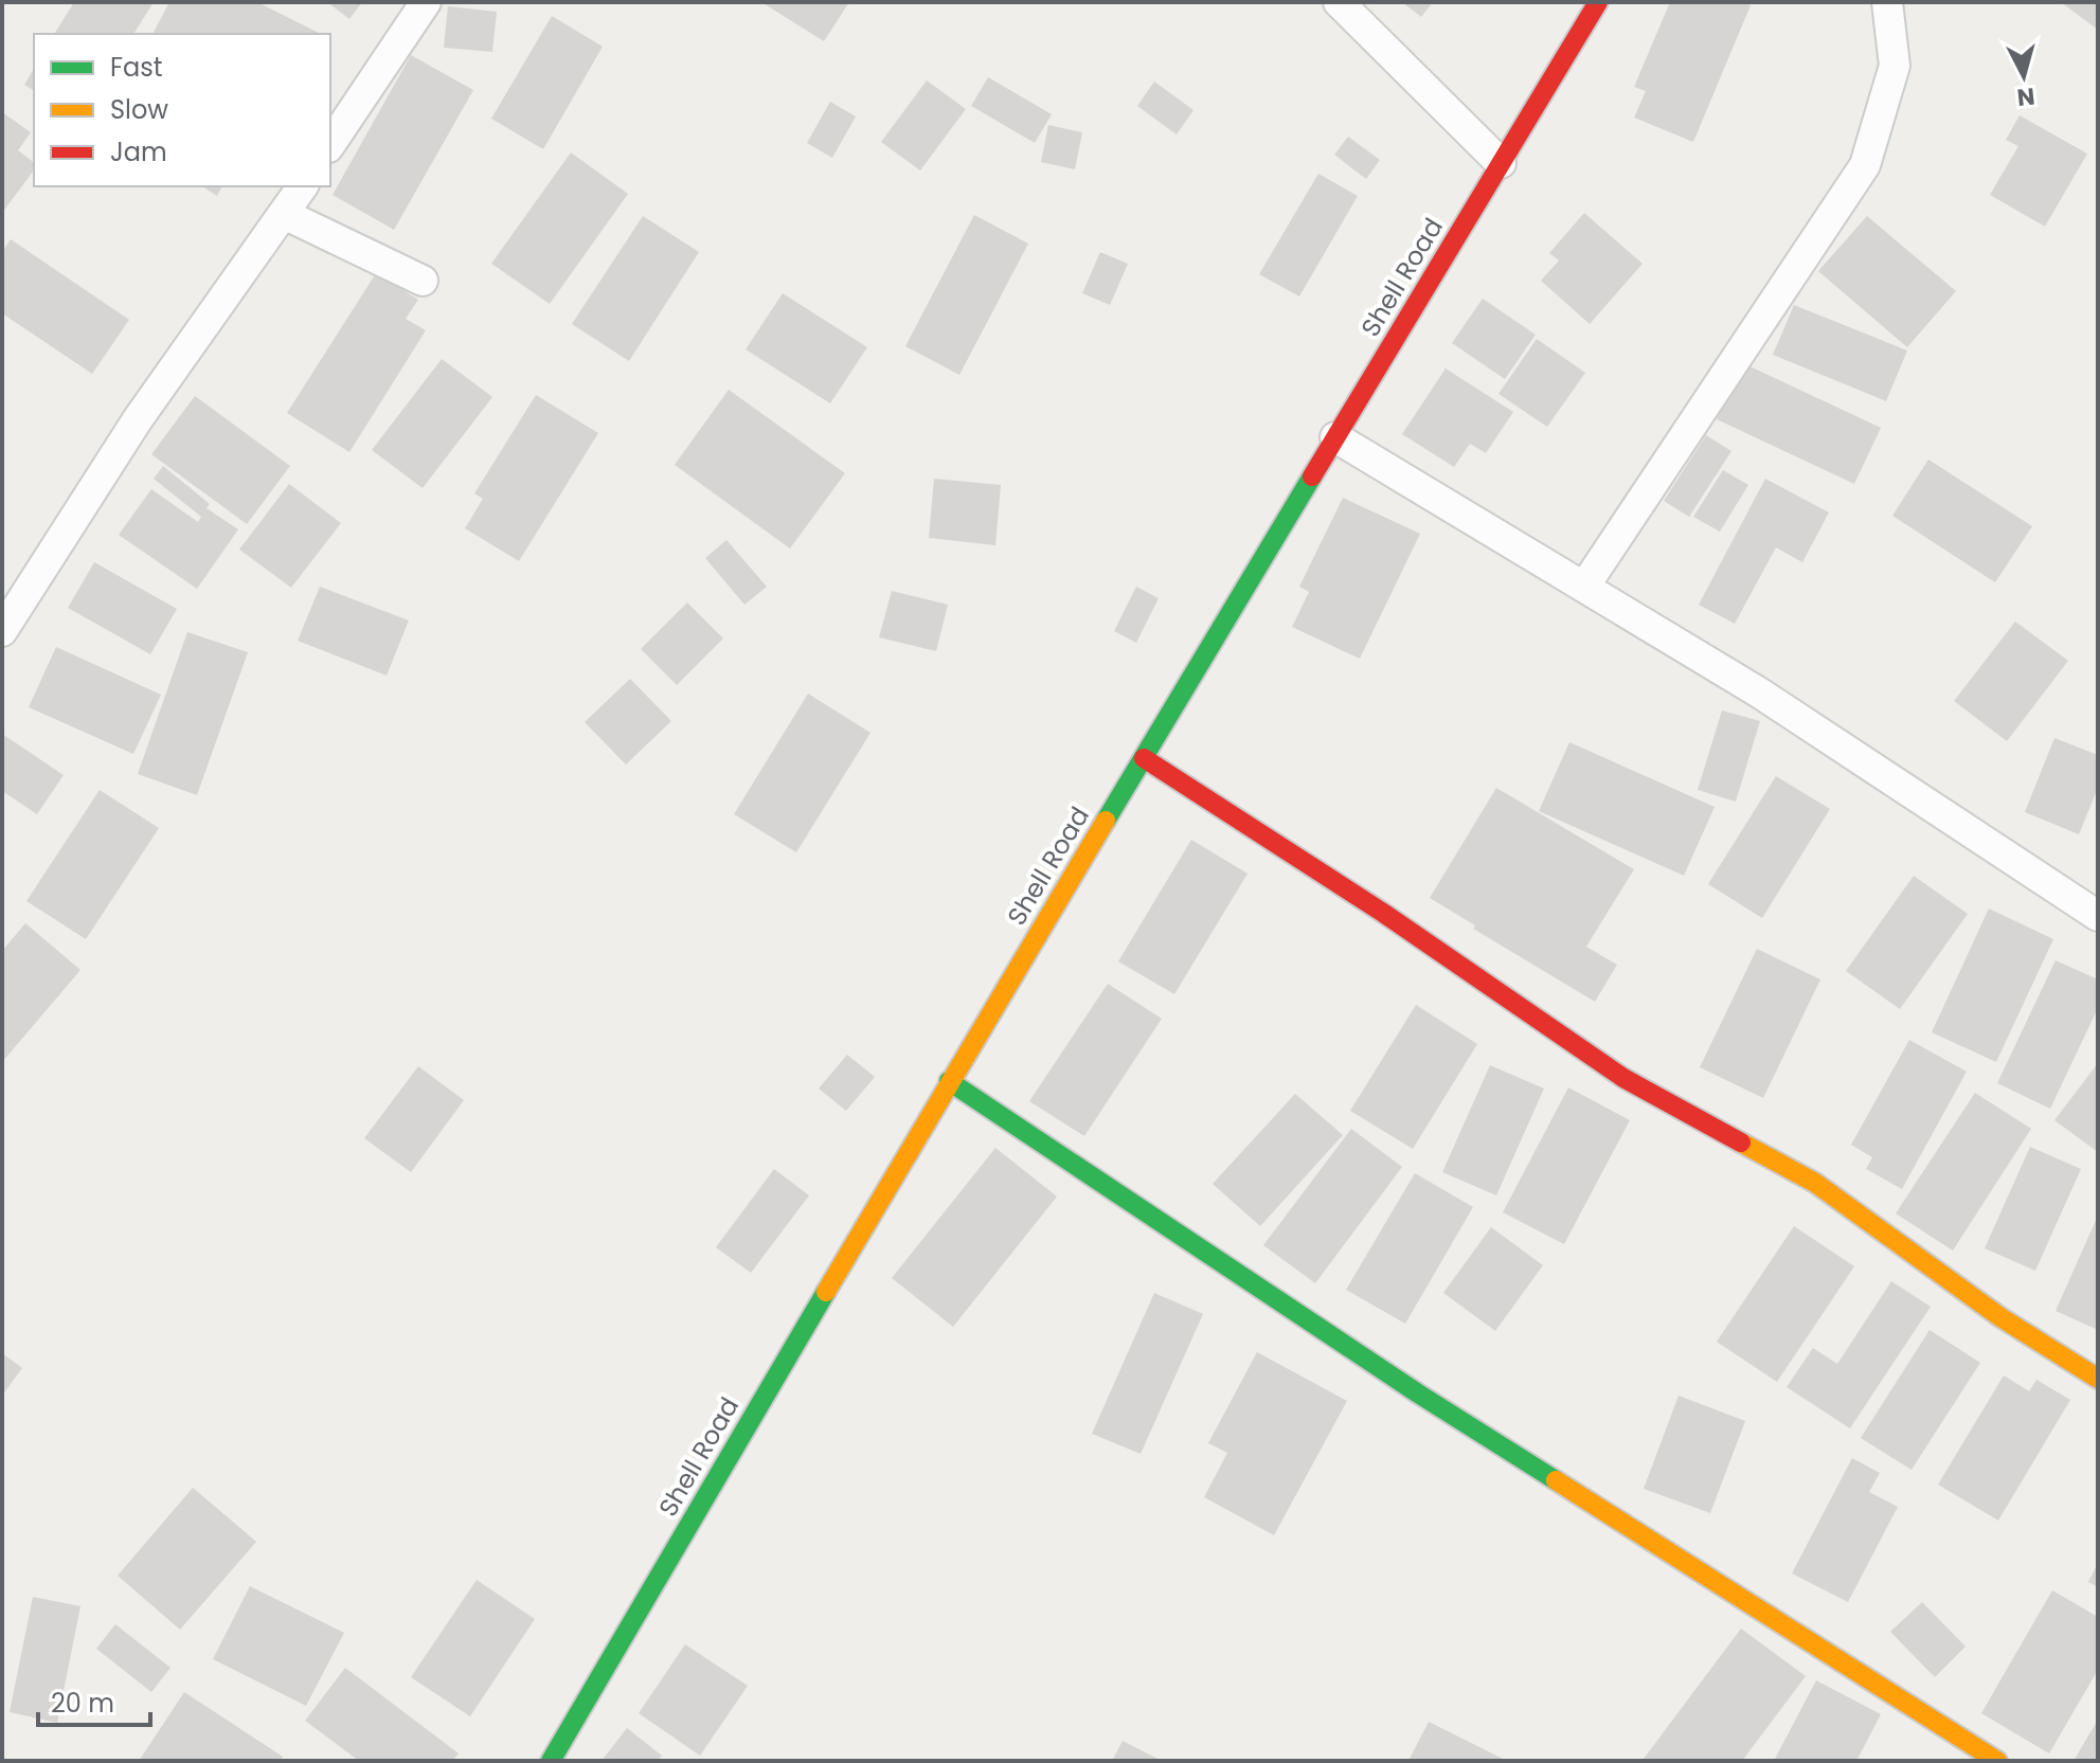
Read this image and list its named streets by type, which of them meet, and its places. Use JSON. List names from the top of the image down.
{
  "streets": {
    "street": ["Shell Road"]
  },
  "legend": ["Fast", "Slow", "Jam"],
  "scale_bar": "20 m",
  "north": "bottom"
}
